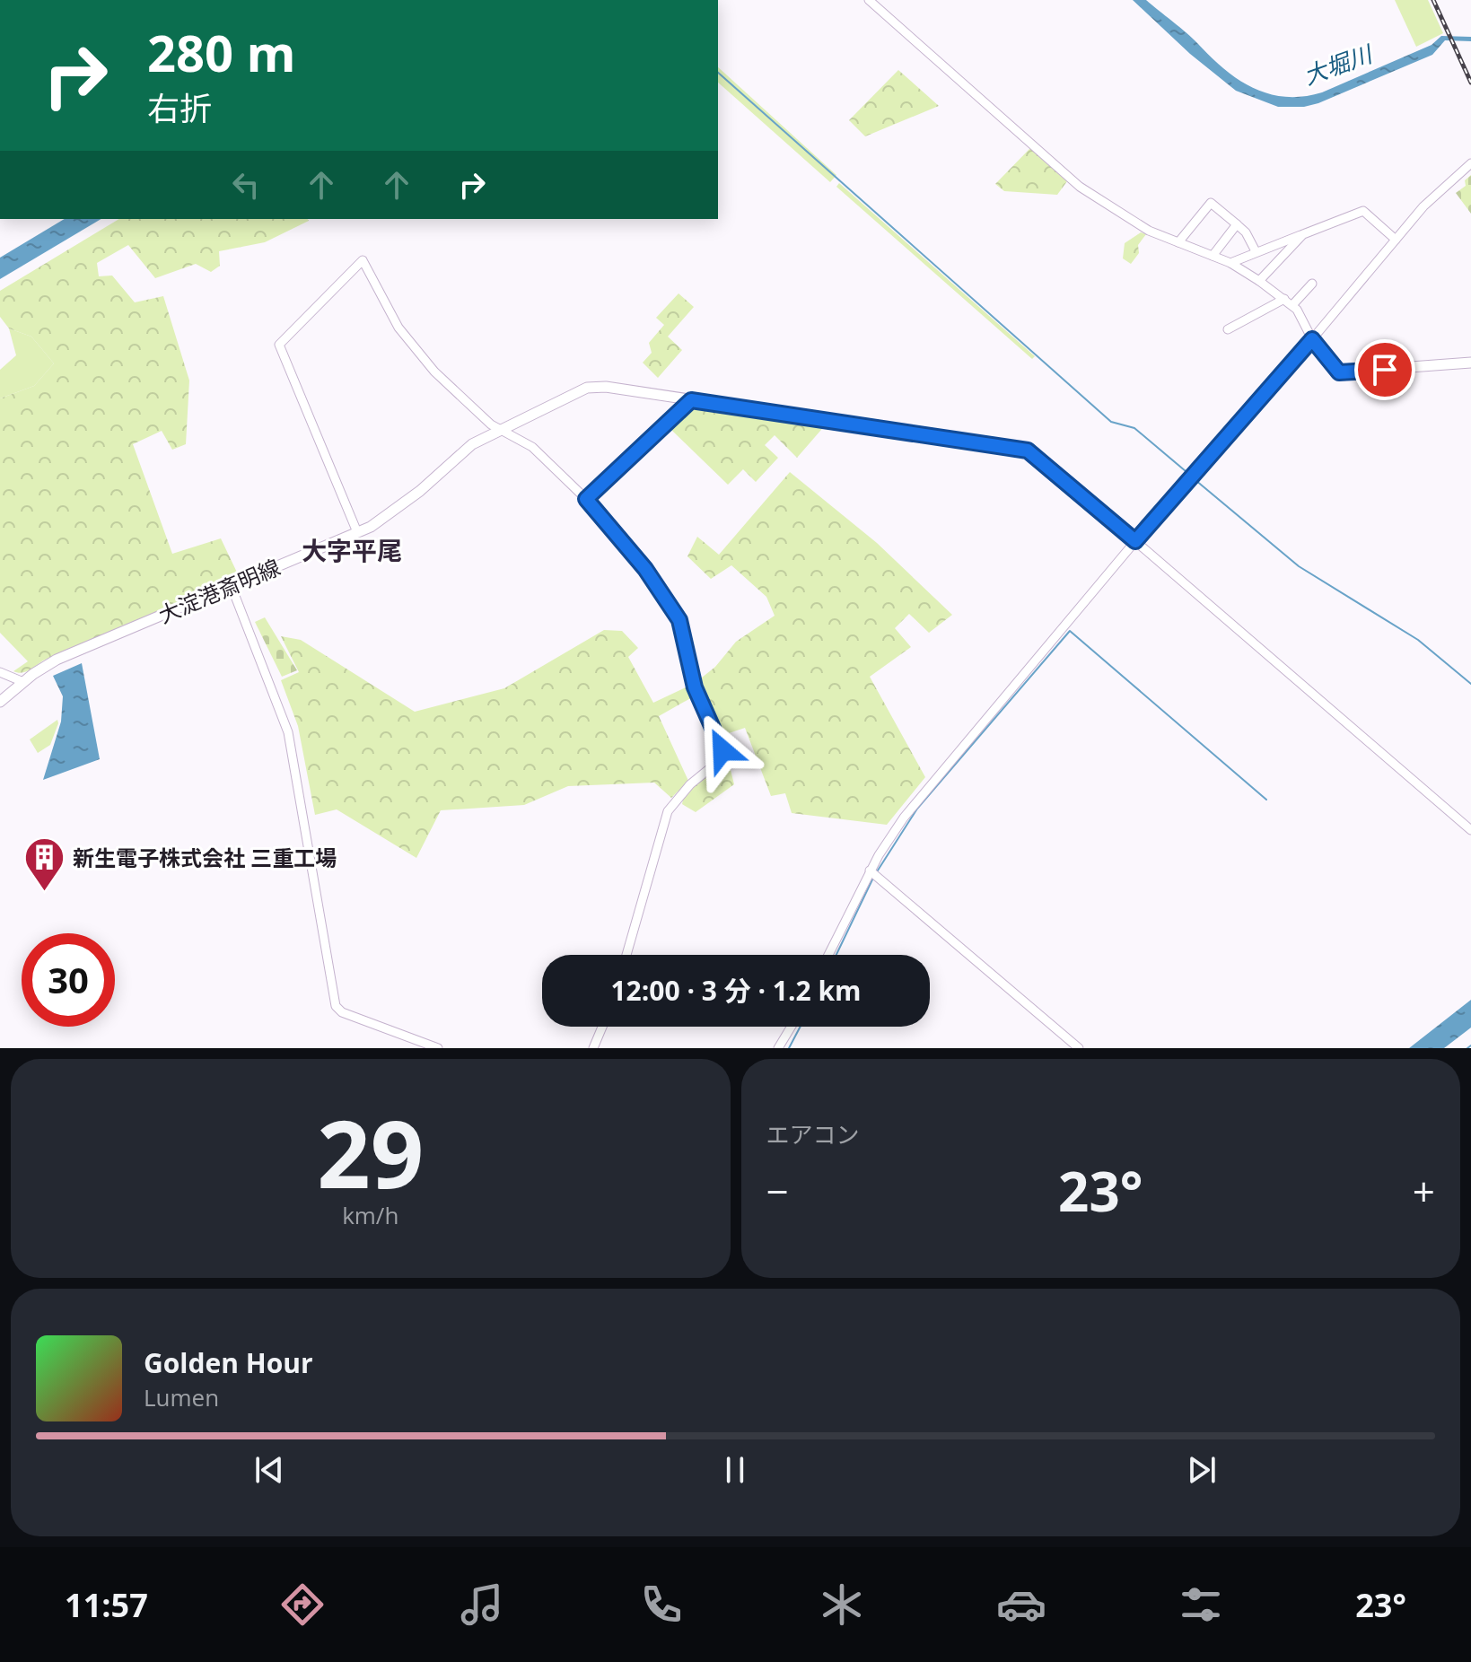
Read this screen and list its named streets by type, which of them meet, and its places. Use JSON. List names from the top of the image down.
{
  "streets": {
    "main road": ["大淀港斎明線"]
  },
  "districts": ["大字平尾"],
  "water": ["大堀川"],
  "places": {
    "building": ["新生電子株式会社 三重工場"]
  },
  "page": {
    "turn": ["280 m", "右折"],
    "limit": "30",
    "trip": "12:00 · 3 分 · 1.2 km",
    "tile": [
      ["29", "km/h"],
      "エアコン"
    ],
    "heat": ["−", "23°", "+"],
    "song": ["Golden Hour", "Lumen"],
    "tabs": ["11:57", "23°"]
  }
}
